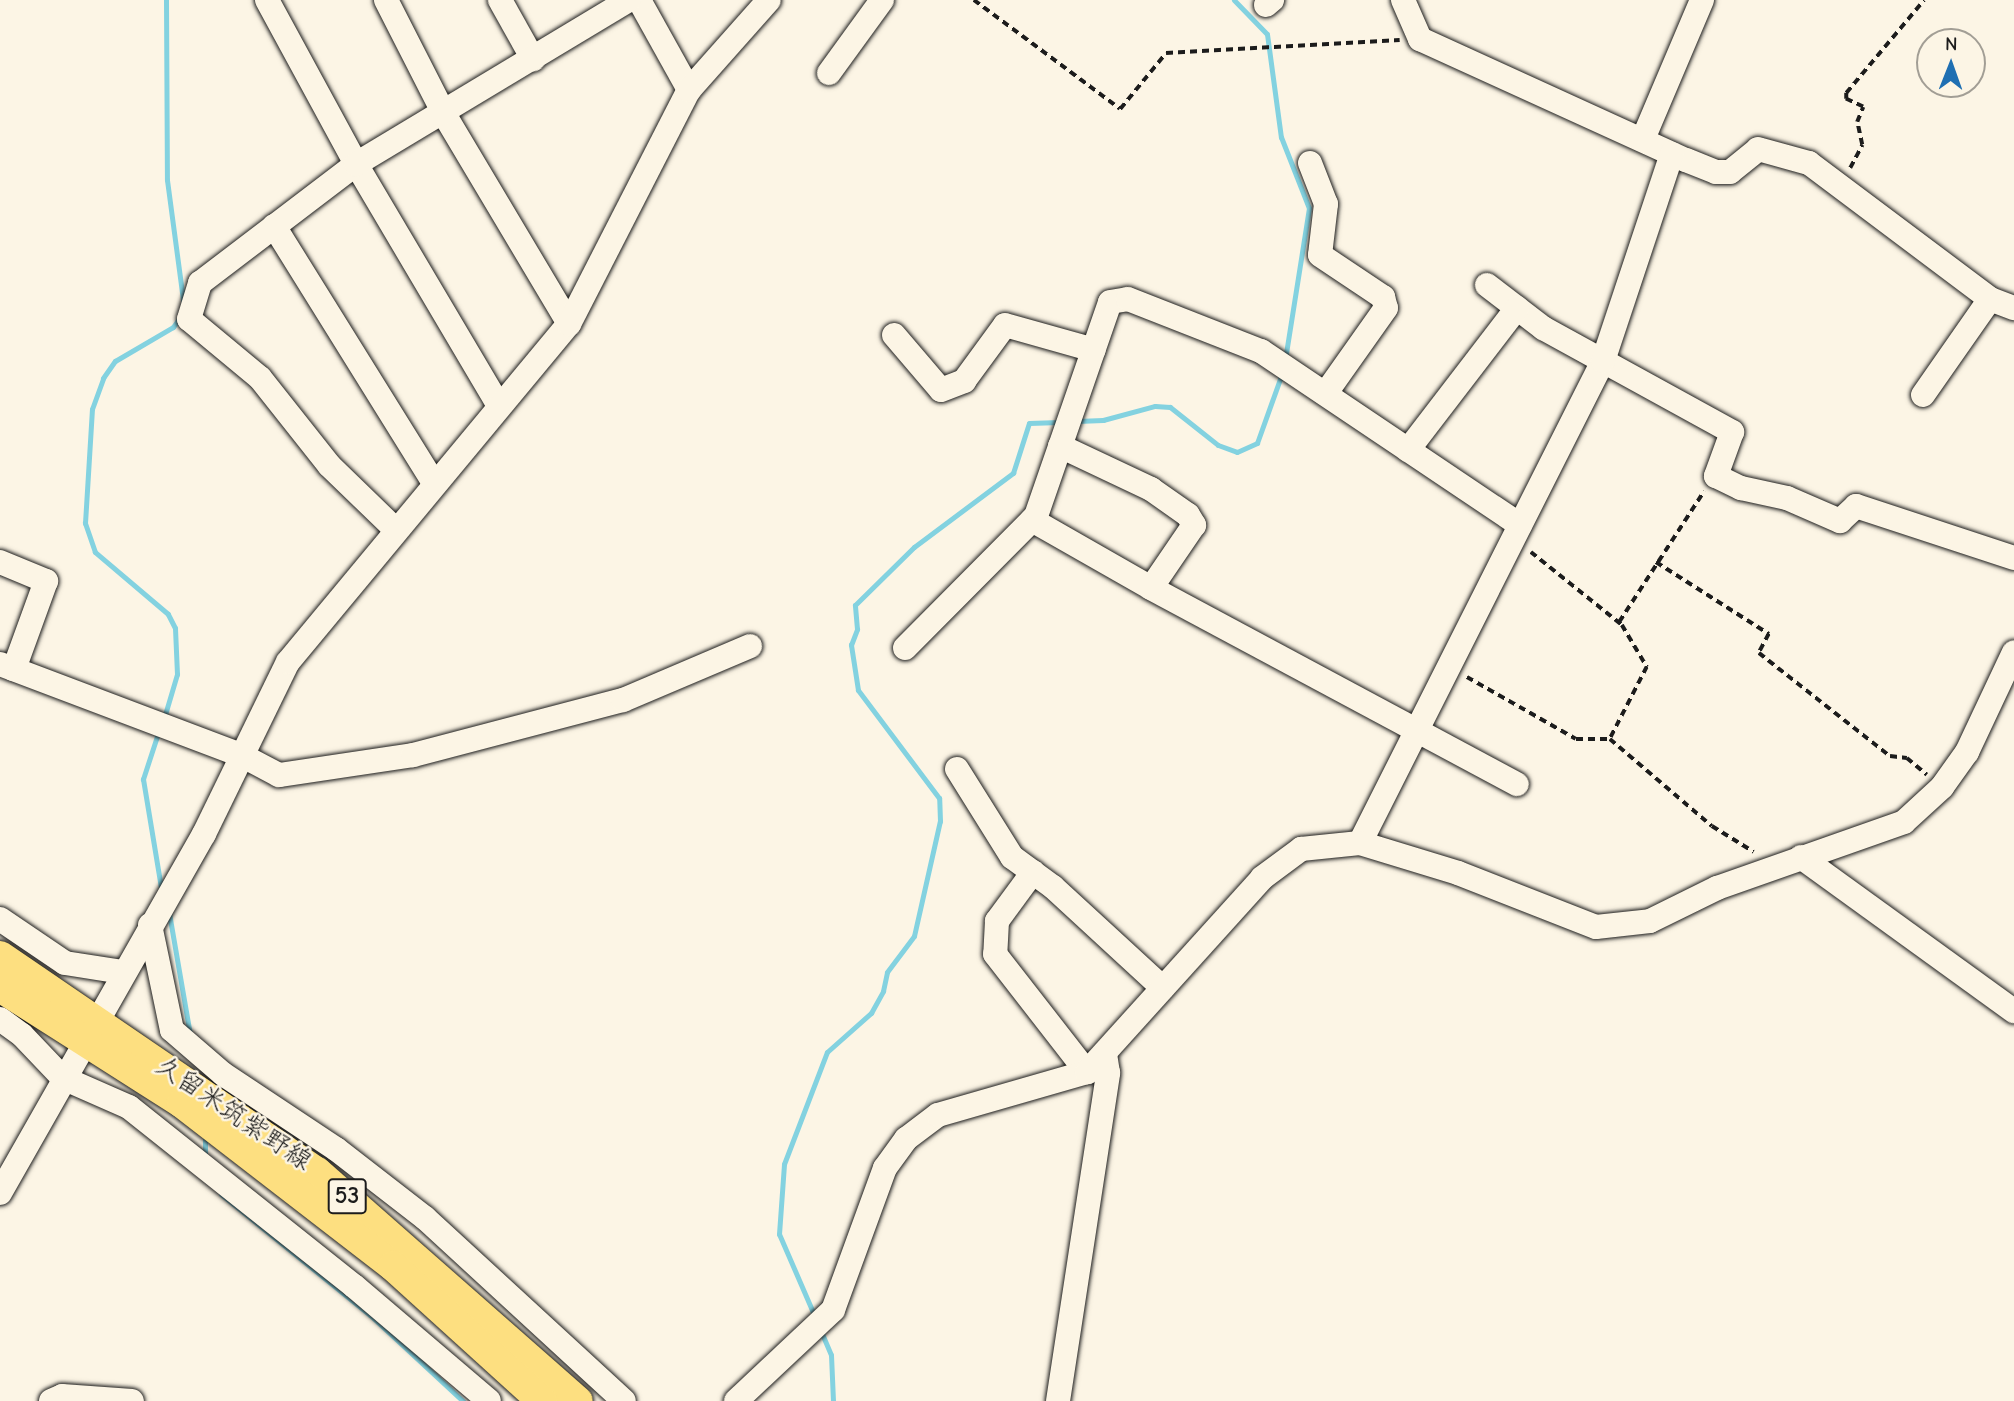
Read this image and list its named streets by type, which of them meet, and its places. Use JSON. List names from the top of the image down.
{
  "streets": {
    "main road": ["久留米筑紫野線", "53"]
  },
  "north": "top"
}
